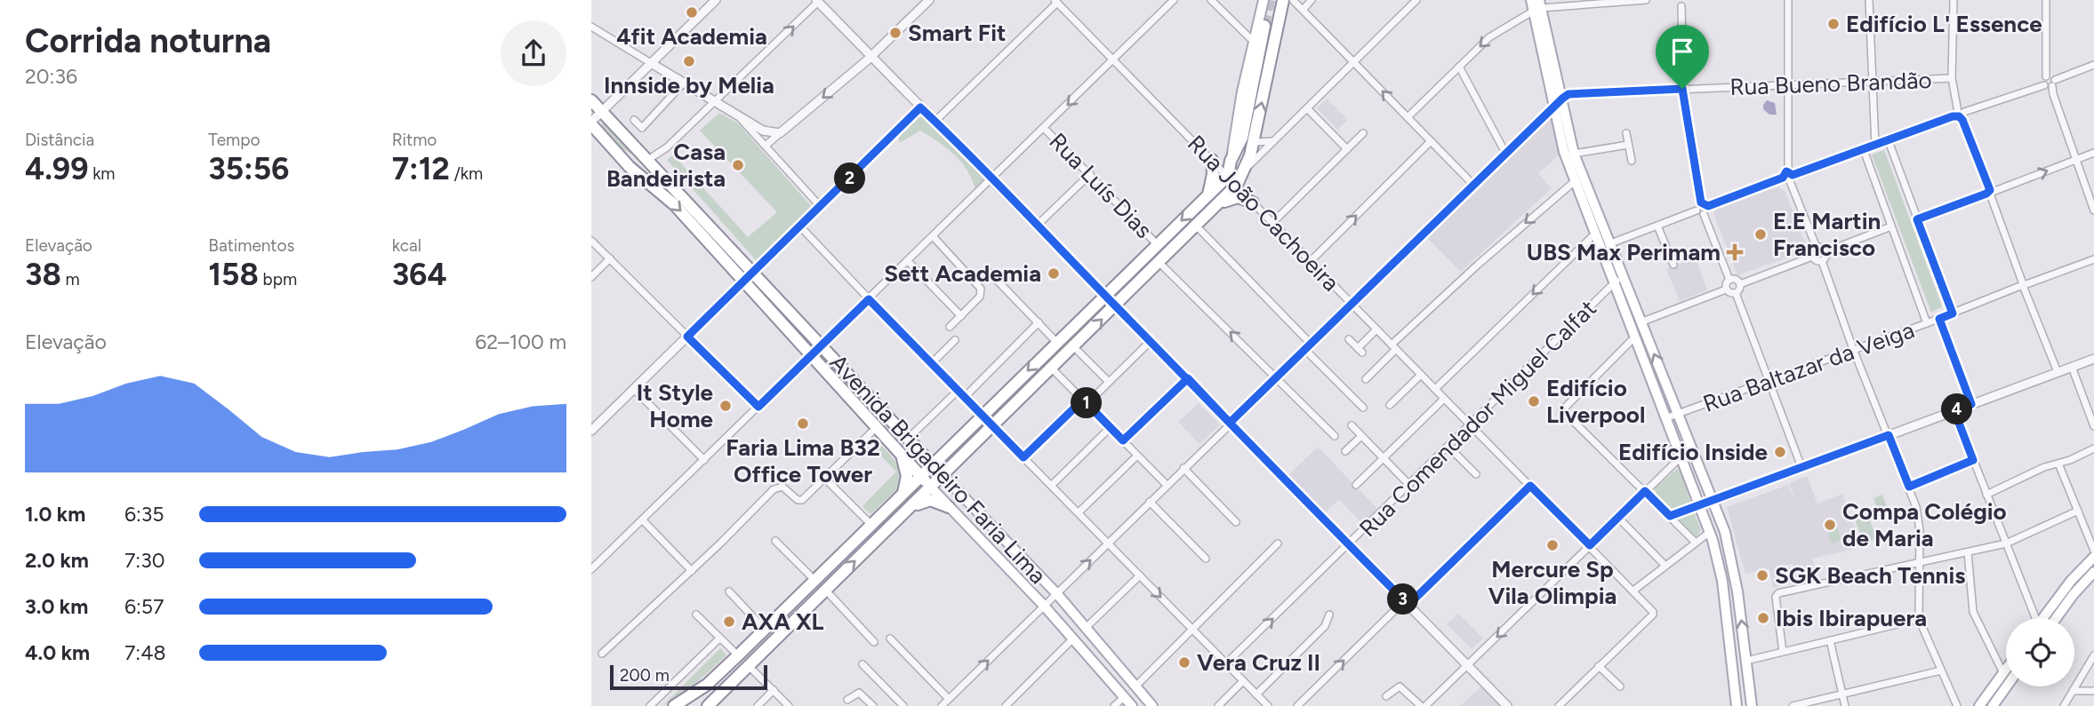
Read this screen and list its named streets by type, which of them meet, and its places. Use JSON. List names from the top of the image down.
{
  "streets": {
    "highway": ["Avenida Brigadeiro Faria Lima"],
    "street": [
      "Rua Bueno Brandão",
      "Rua Luís Dias",
      "Rua João Cachoeira",
      "Rua Baltazar da Veiga",
      "Rua Comendador Miguel Calfat"
    ]
  },
  "crossings": [
    ["Rua João Cachoeira", "Rua Comendador Miguel Calfat"]
  ],
  "places": {
    "other": [
      "4fit Academia",
      "Edifício L' Essence",
      "Smart Fit",
      "Innside by Melia",
      "Casa Bandeirista",
      "E.E Martin Francisco",
      "Sett Academia",
      "Edifício Liverpool",
      "It Style Home",
      "Faria Lima B32 Office Tower",
      "Edifício Inside",
      "Compa Colégio de Maria",
      "Mercure Sp Vila Olimpia",
      "SGK Beach Tennis",
      "Ibis Ibirapuera",
      "AXA XL",
      "Vera Cruz II"
    ],
    "health": ["UBS Max Perimam"]
  },
  "scale_bar": "200 m",
  "page": {
    "heading": ["Corrida noturna", "20:36"],
    "stats": [
      ["Distância", "4.99 km"],
      ["Tempo", "35:56"],
      ["Ritmo", "7:12 /km"],
      ["Elevação", "38 m"],
      ["Batimentos", "158 bpm"],
      ["kcal", "364"]
    ],
    "pins": [
      "2",
      "1",
      "4",
      "3"
    ],
    "chart": ["Elevação", "62–100 m"],
    "list": [
      {
        "name": "1.0 km",
        "note": "6:35"
      },
      {
        "name": "2.0 km",
        "note": "7:30"
      },
      {
        "name": "3.0 km",
        "note": "6:57"
      },
      {
        "name": "4.0 km",
        "note": "7:48"
      }
    ],
    "scale": "200 m"
  }
}
